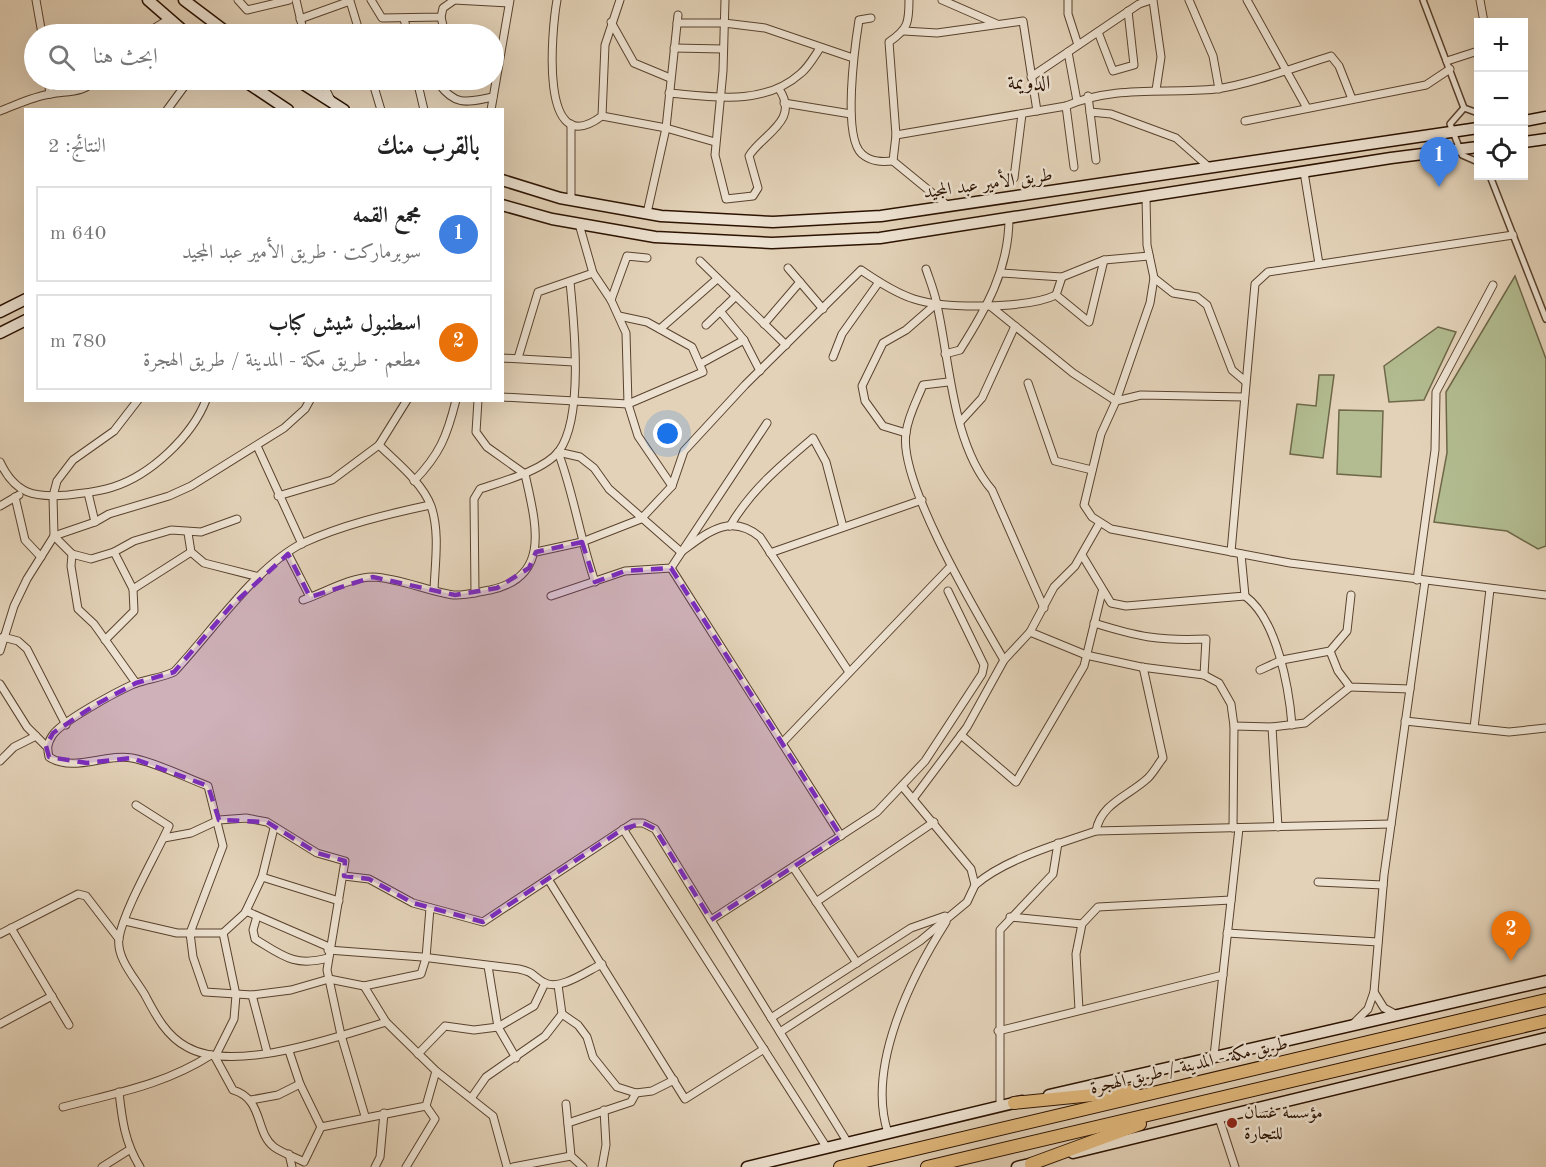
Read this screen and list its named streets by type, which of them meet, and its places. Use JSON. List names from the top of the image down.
{
  "streets": {
    "highway": ["طريق مكة - المدينة / طريق الهجرة"],
    "main road": ["طريق الأمير عبد المجيد"]
  },
  "districts": ["الدويمة"],
  "places": ["مؤسسة غسان للتجارة"],
  "page": {
    "map_buttons": ["+", "−"],
    "search": "ابحث هنا",
    "heading": ["بالقرب منك", "النتائج: 2"],
    "pins": ["1", "2"],
    "list": [
      {
        "mark": "1",
        "name": "مجمع القمه",
        "note": "سوبرماركت · طريق الأمير عبد المجيد",
        "value": "640 m"
      },
      {
        "mark": "2",
        "name": "اسطنبول شيش كباب",
        "note": "مطعم · طريق مكة - المدينة / طريق الهجرة",
        "value": "780 m"
      }
    ]
  }
}
